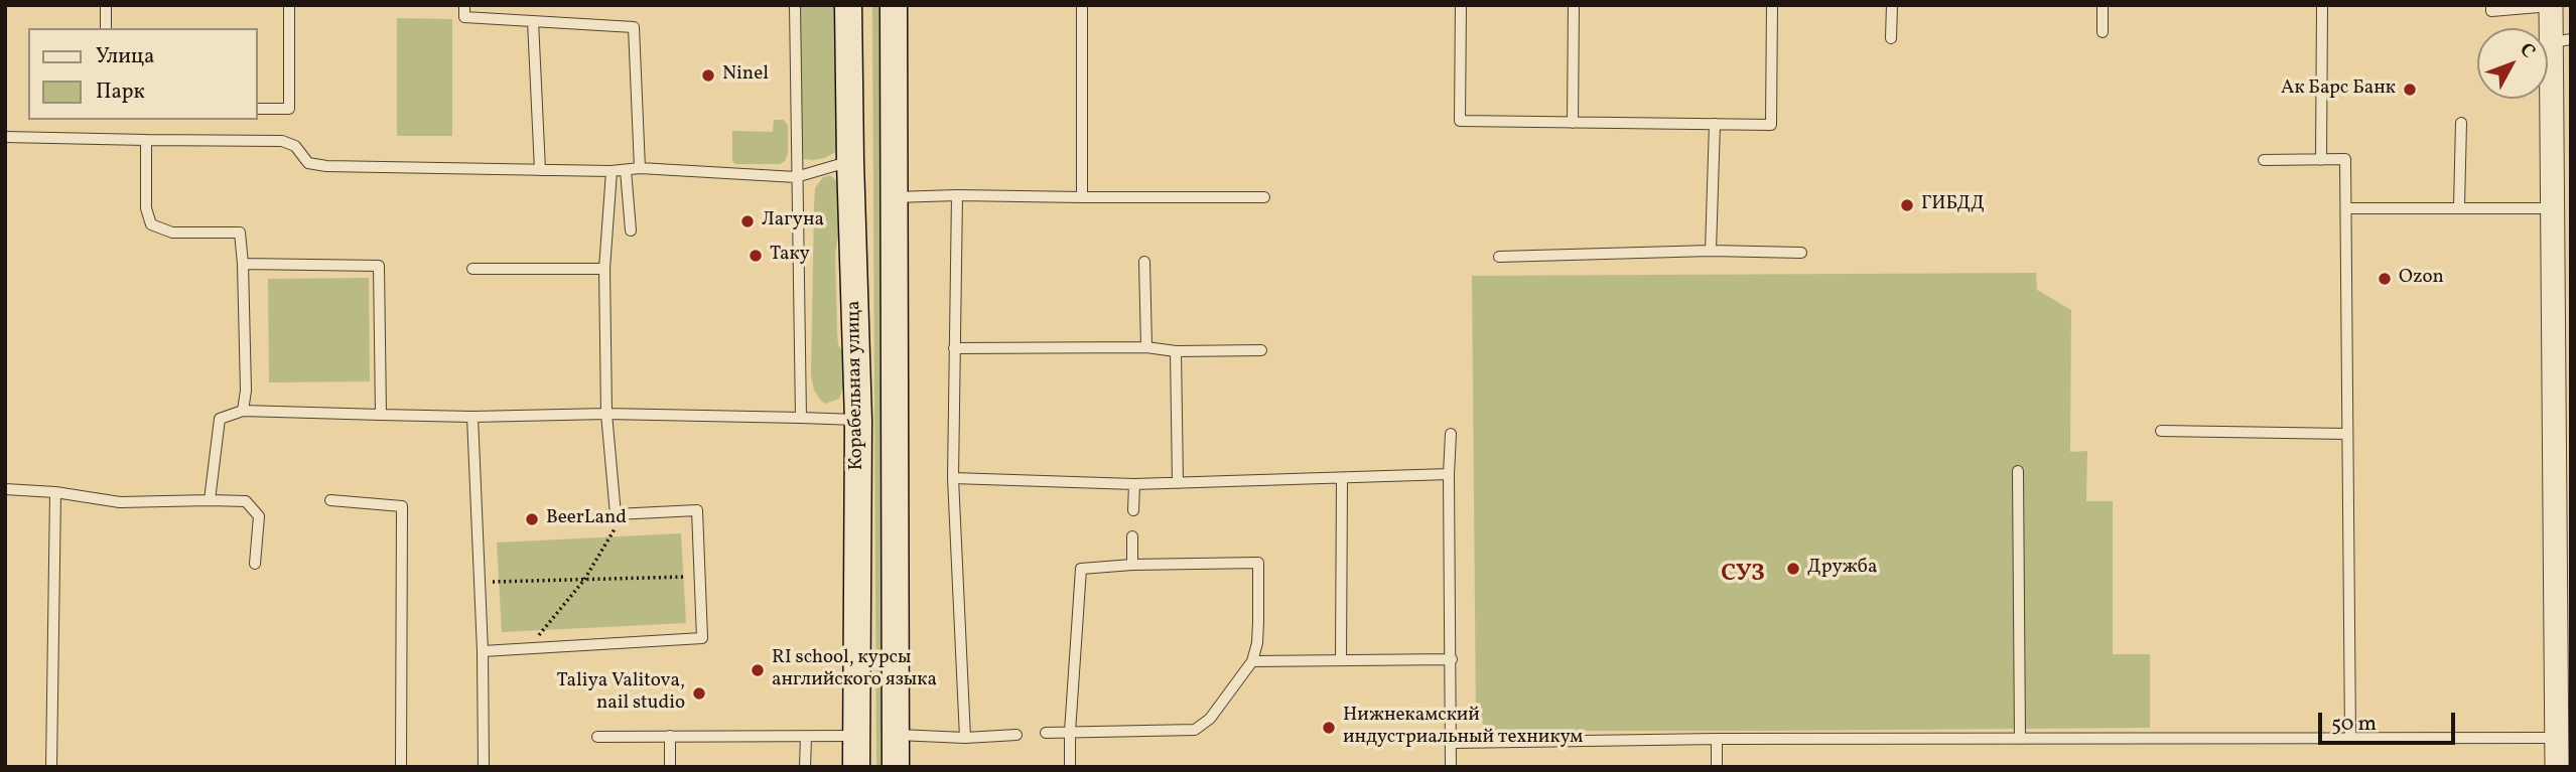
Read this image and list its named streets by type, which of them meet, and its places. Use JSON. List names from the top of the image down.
{
  "streets": {
    "main road": ["Корабельная улица"]
  },
  "districts": ["СУЗ"],
  "places": [
    "Ninel",
    "Ак Барс Банк",
    "ГИБДД",
    "Лагуна",
    "Таку",
    "Ozon",
    "BeerLand",
    "Дружба",
    "RI school, курсы английского языка",
    "Taliya Valitova, nail studio",
    "Нижнекамский индустриальный техникум"
  ],
  "legend": ["Улица", "Парк"],
  "scale_bar": "50 m",
  "north": "top right"
}
